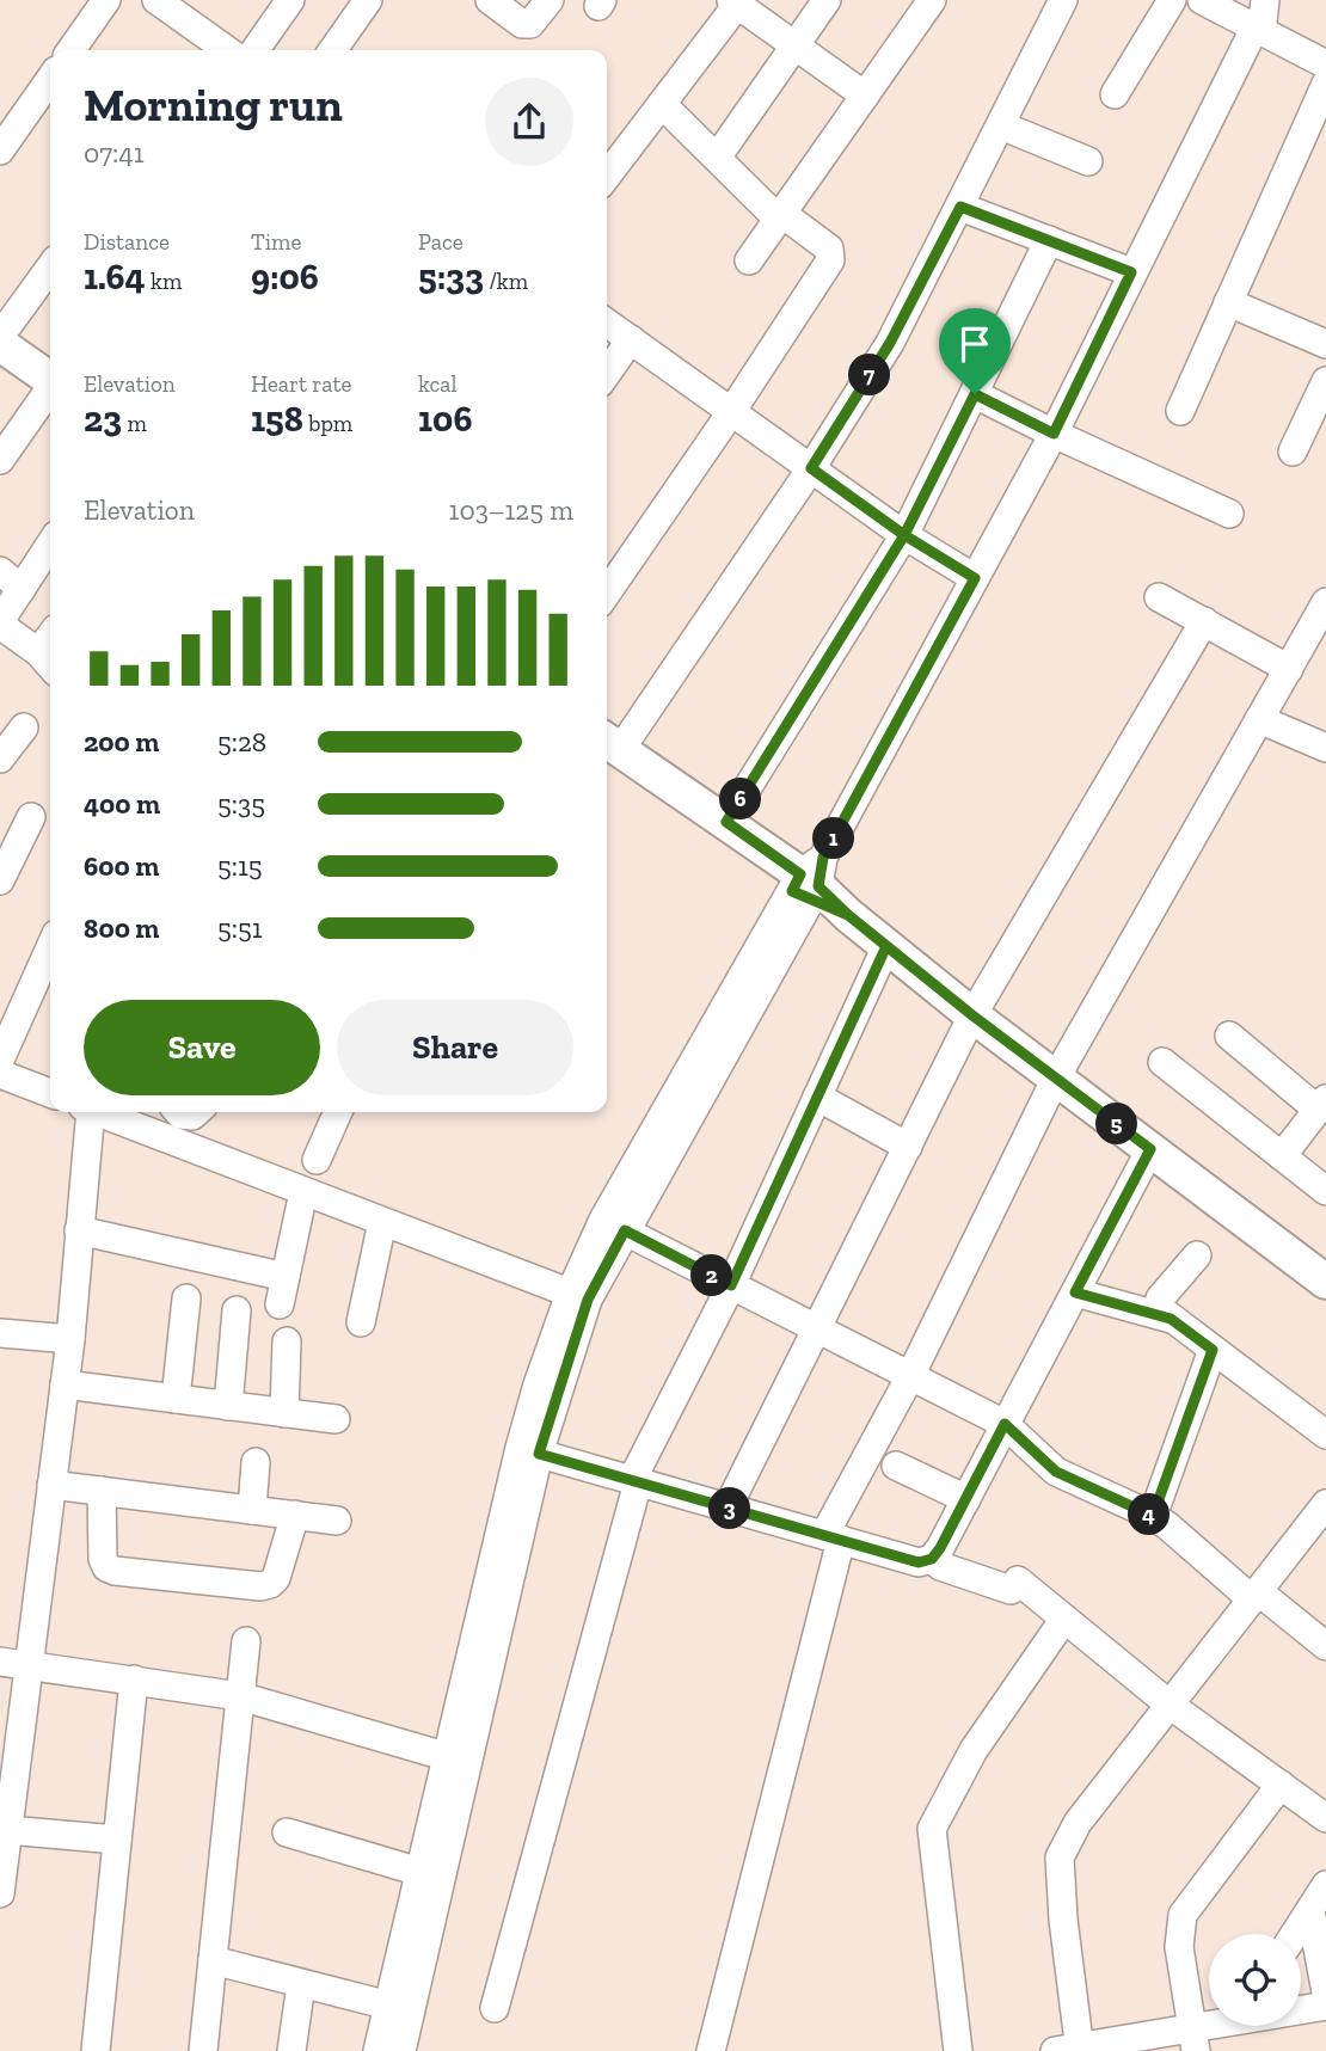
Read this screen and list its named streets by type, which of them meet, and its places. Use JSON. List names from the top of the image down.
{
  "page": {
    "heading": ["Morning run", "07:41"],
    "stats": [
      ["Distance", "1.64 km"],
      ["Time", "9:06"],
      ["Pace", "5:33 /km"],
      ["Elevation", "23 m"],
      ["Heart rate", "158 bpm"],
      ["kcal", "106"]
    ],
    "pins": [
      "7",
      "6",
      "1",
      "5",
      "2",
      "3",
      "4"
    ],
    "chart": ["Elevation", "103–125 m"],
    "list": [
      {
        "name": "200 m",
        "note": "5:28"
      },
      {
        "name": "400 m",
        "note": "5:35"
      },
      {
        "name": "600 m",
        "note": "5:15"
      },
      {
        "name": "800 m",
        "note": "5:51"
      }
    ],
    "buttons": ["Save", "Share"]
  }
}
